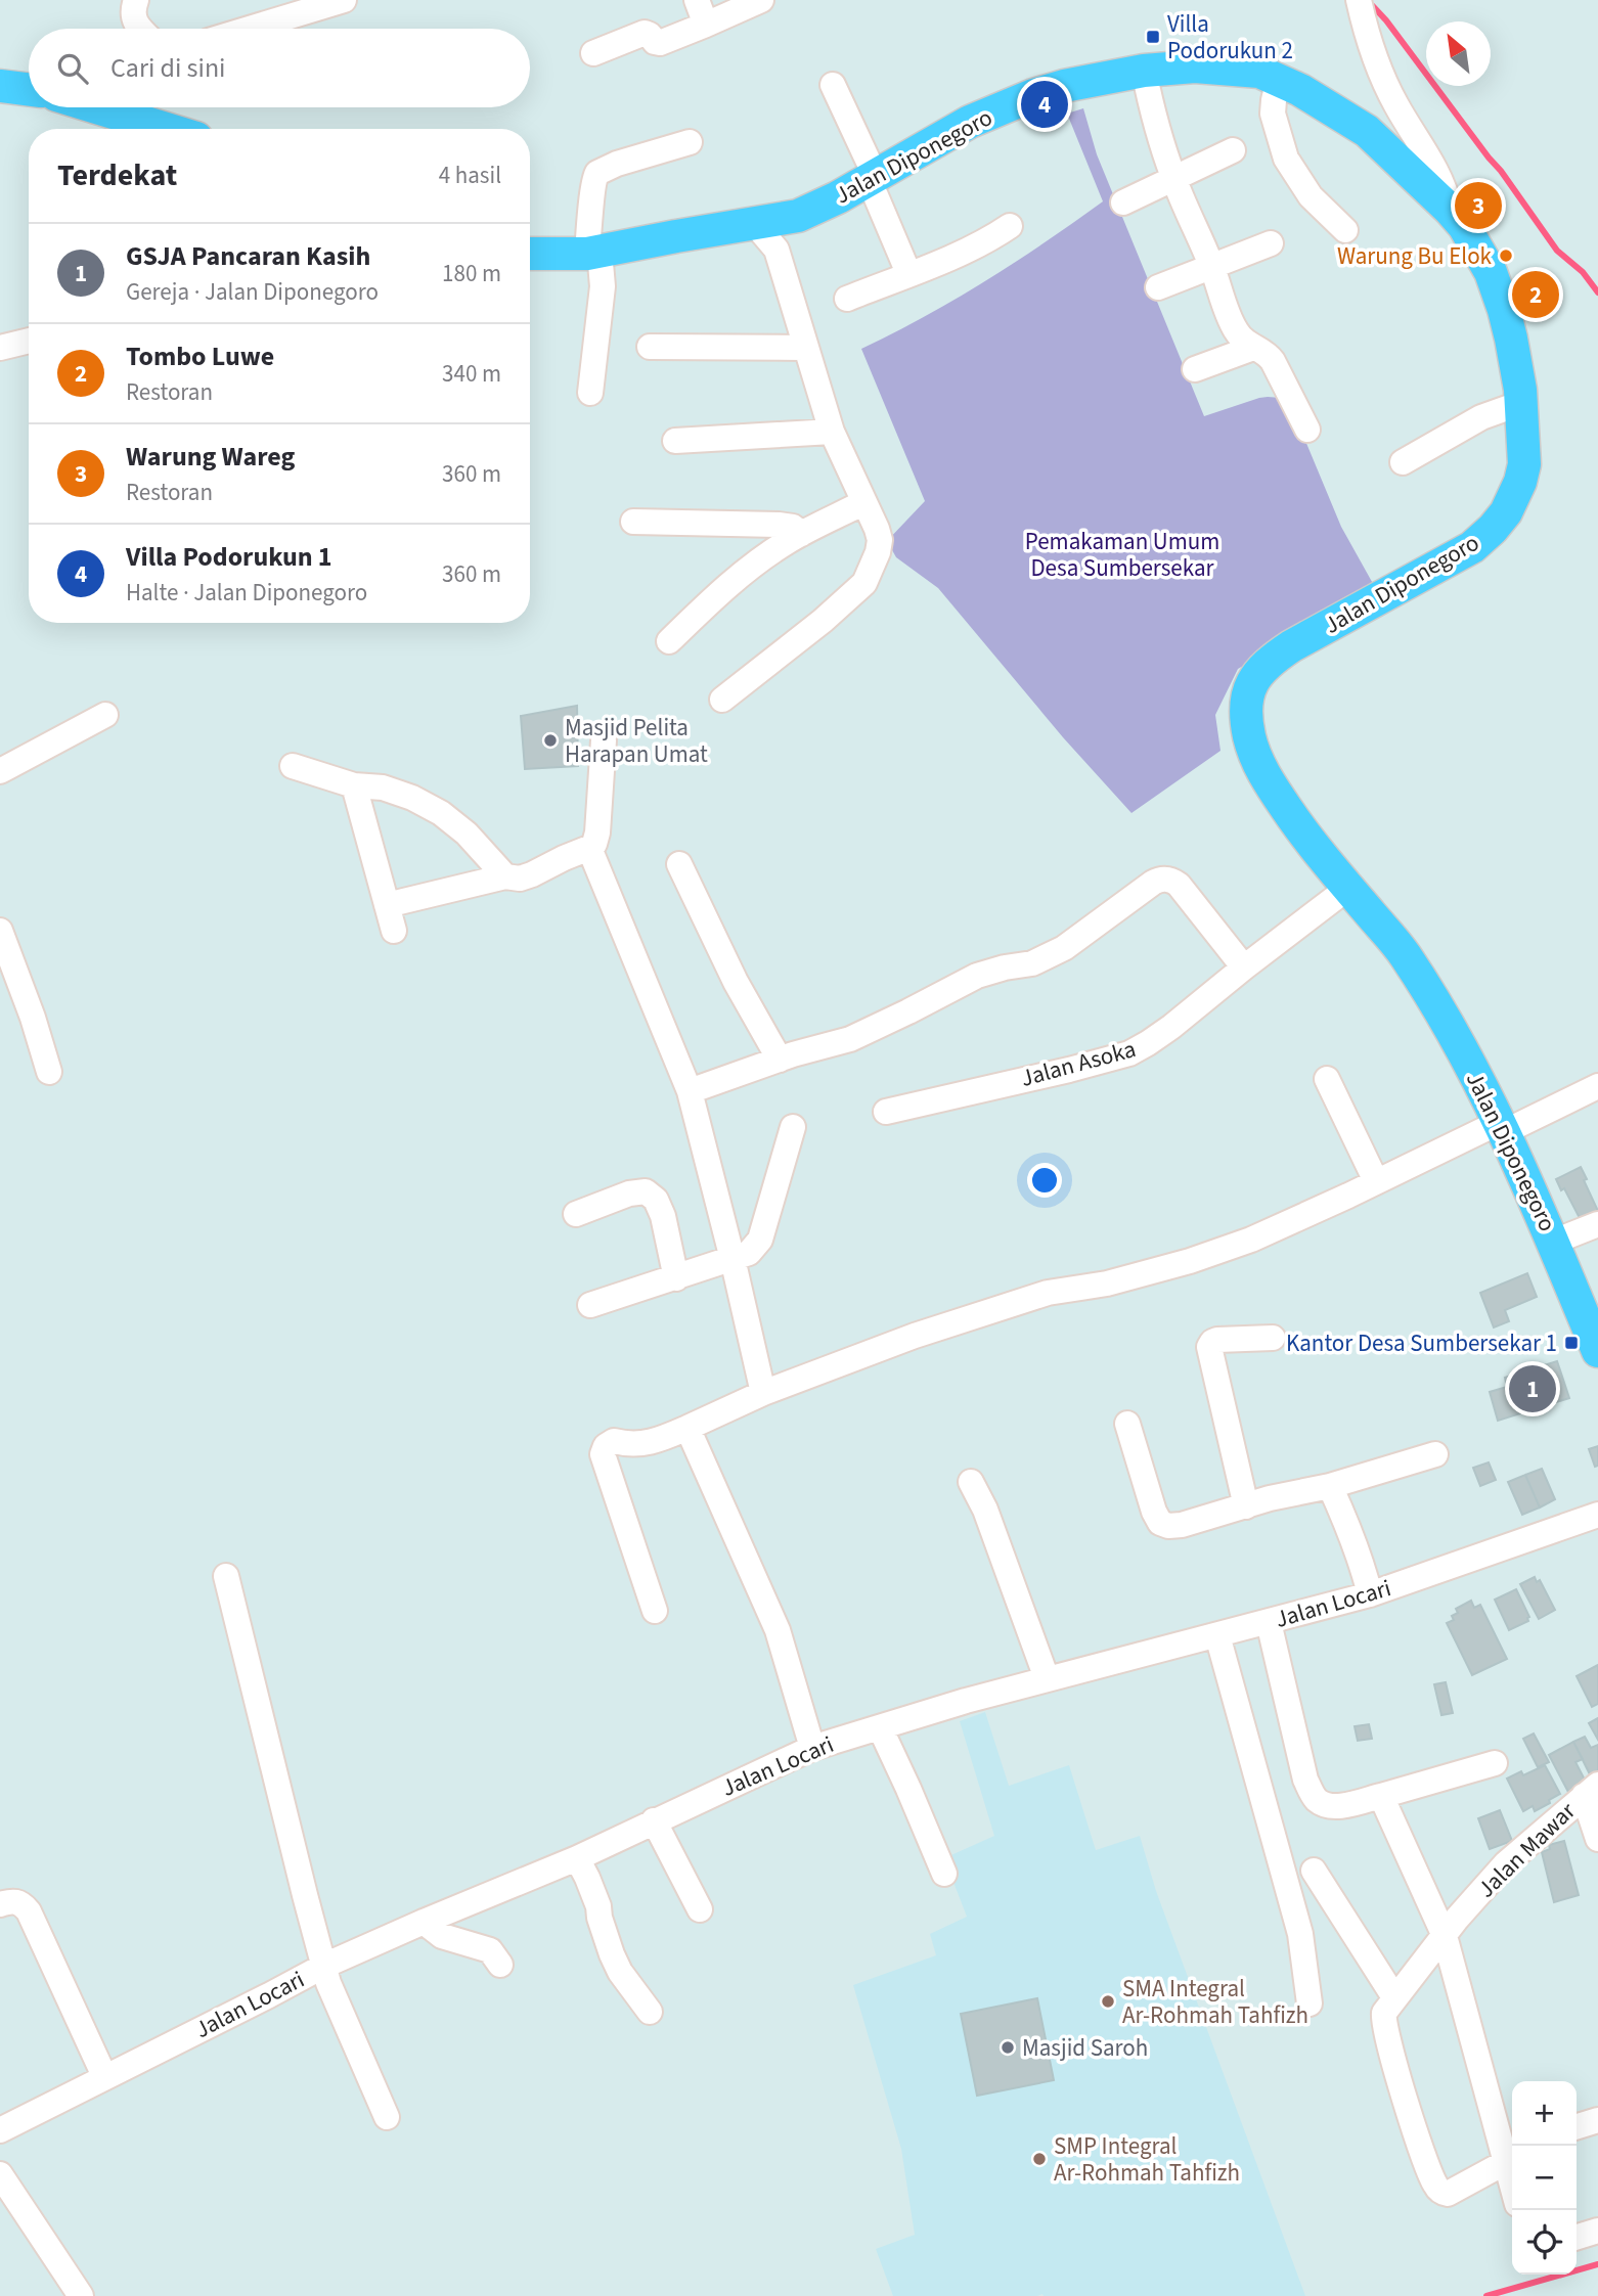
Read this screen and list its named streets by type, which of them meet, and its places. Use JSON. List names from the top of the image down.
{
  "streets": {
    "main road": ["Jalan Diponegoro"],
    "street": ["Jalan Asoka", "Jalan Locari", "Jalan Mawar"]
  },
  "crossings": [
    ["Jalan Diponegoro", "Jalan Asoka"]
  ],
  "parks": ["Pemakaman Umum Desa Sumbersekar"],
  "places": {
    "transit": ["Villa Podorukun 2", "Kantor Desa Sumbersekar 1"],
    "other": [
      "Warung Bu Elok",
      "Masjid Pelita Harapan Umat",
      "SMA Integral Ar-Rohmah Tahfizh",
      "Masjid Saroh",
      "SMP Integral Ar-Rohmah Tahfizh"
    ]
  },
  "north": "top left",
  "page": {
    "search": "Cari di sini",
    "pins": [
      "4",
      "3",
      "2",
      "1"
    ],
    "heading": ["Terdekat", "4 hasil"],
    "list": [
      {
        "mark": "1",
        "name": "GSJA Pancaran Kasih",
        "note": "Gereja · Jalan Diponegoro",
        "value": "180 m"
      },
      {
        "mark": "2",
        "name": "Tombo Luwe",
        "note": "Restoran",
        "value": "340 m"
      },
      {
        "mark": "3",
        "name": "Warung Wareg",
        "note": "Restoran",
        "value": "360 m"
      },
      {
        "mark": "4",
        "name": "Villa Podorukun 1",
        "note": "Halte · Jalan Diponegoro",
        "value": "360 m"
      }
    ],
    "map_buttons": ["+", "−"]
  }
}
